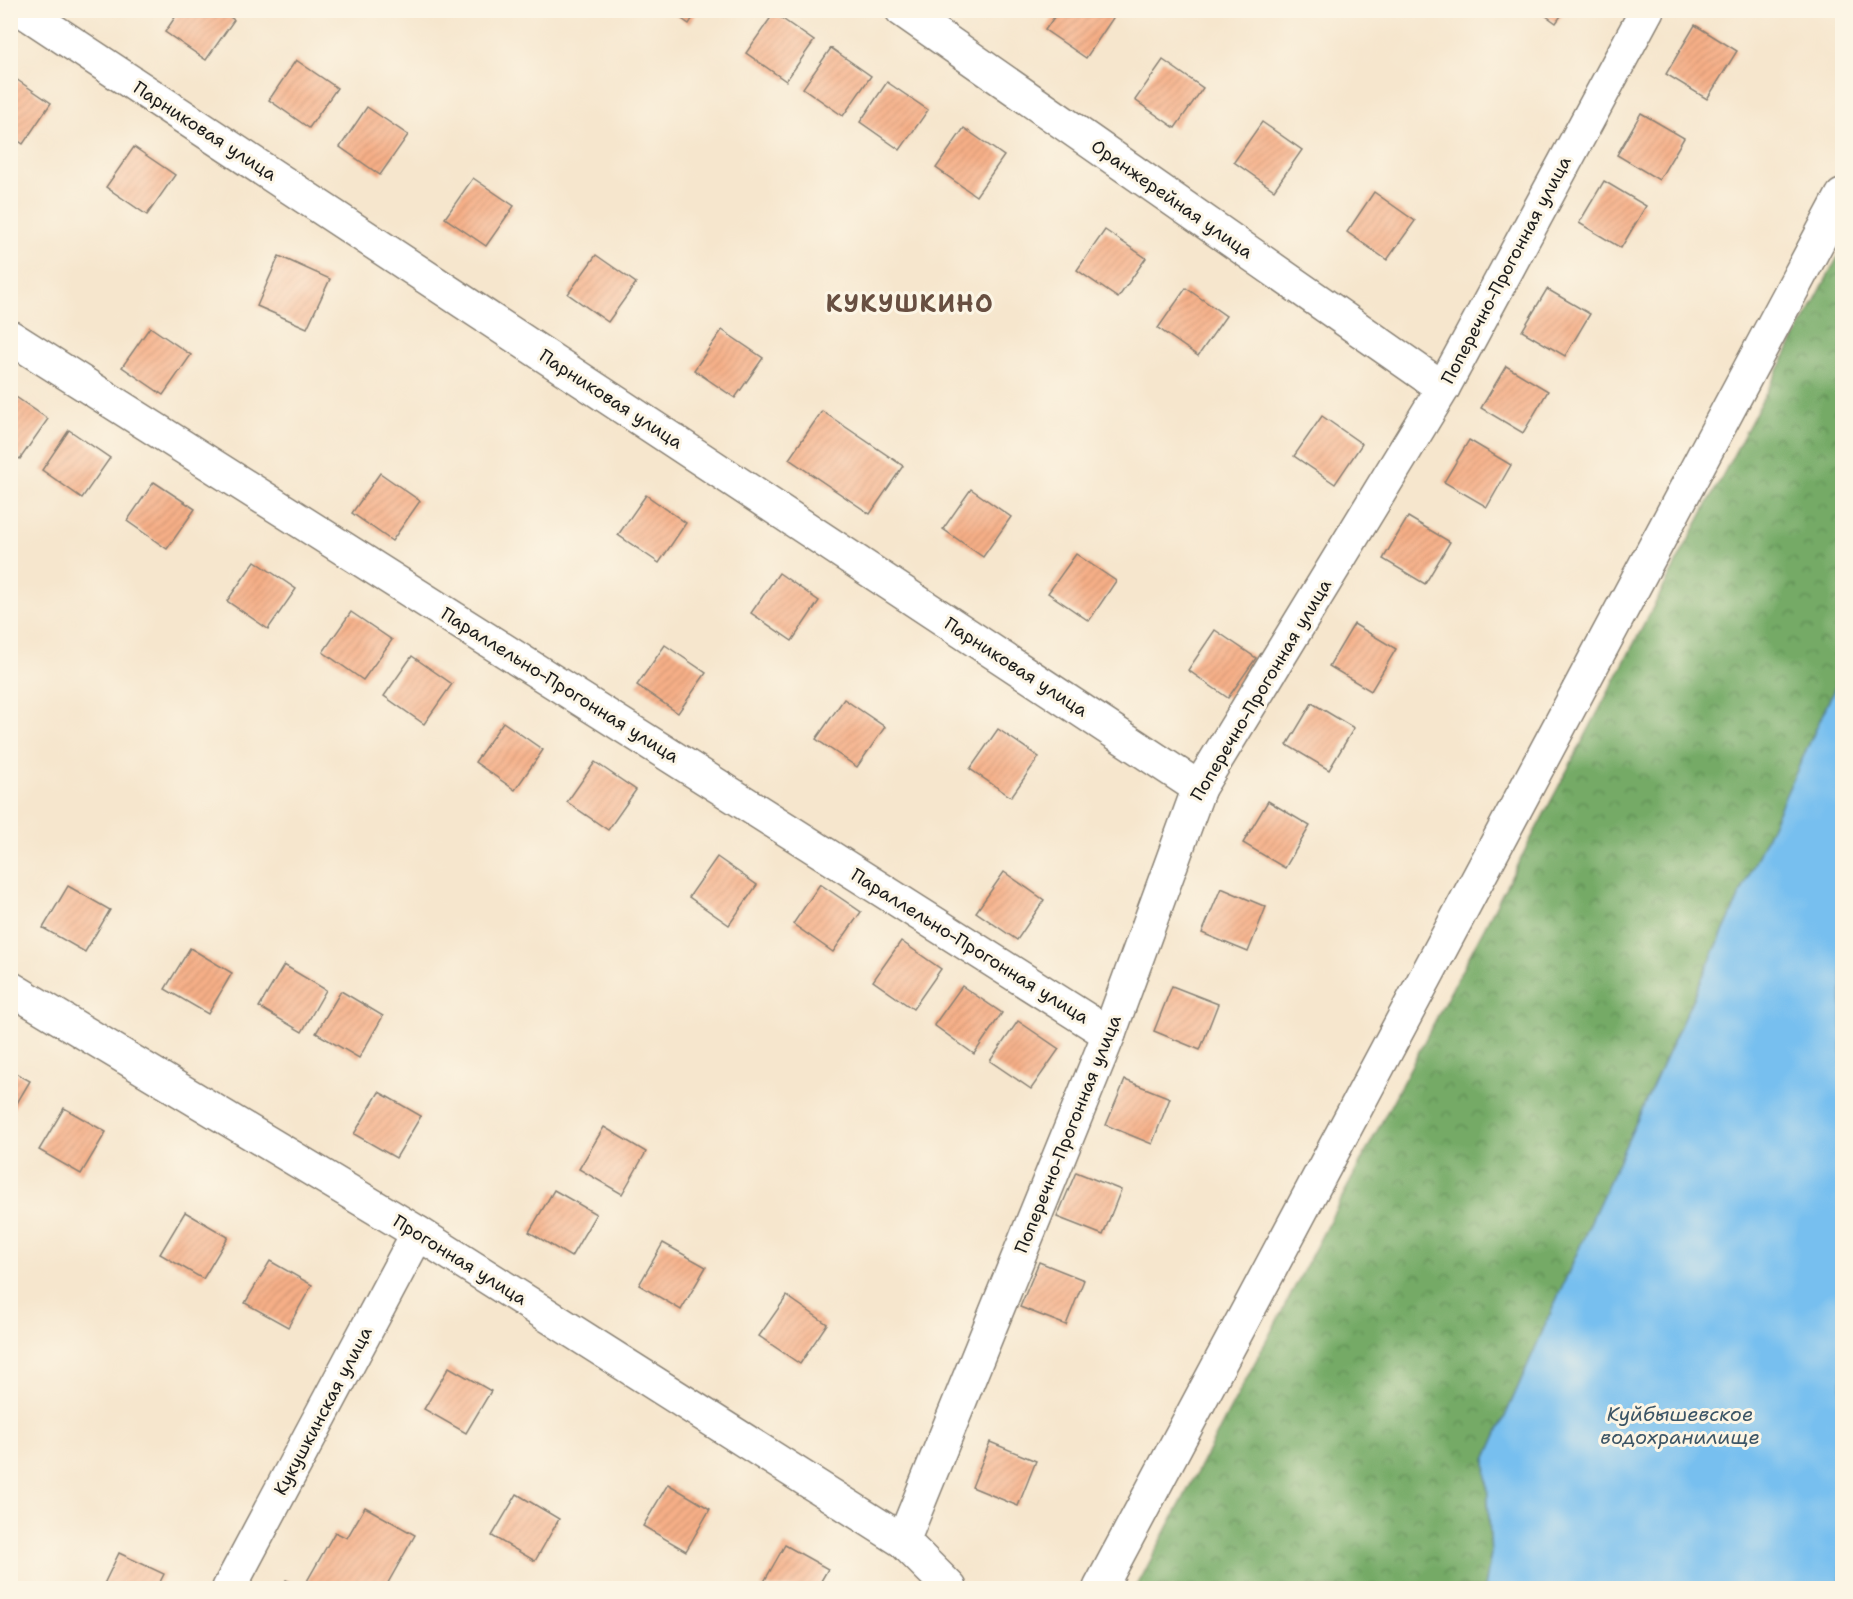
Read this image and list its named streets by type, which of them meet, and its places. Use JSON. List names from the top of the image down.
{
  "streets": {
    "street": [
      "Парниковая улица",
      "Оранжерейная улица",
      "Поперечно-Прогонная улица",
      "Параллельно-Прогонная улица",
      "Прогонная улица",
      "Кукушкинская улица"
    ]
  },
  "crossings": [
    ["Парниковая улица", "Поперечно-Прогонная улица"],
    ["Оранжерейная улица", "Поперечно-Прогонная улица"],
    ["Поперечно-Прогонная улица", "Параллельно-Прогонная улица"],
    ["Поперечно-Прогонная улица", "Прогонная улица"],
    ["Прогонная улица", "Кукушкинская улица"]
  ],
  "districts": ["КУКУШКИНО"],
  "water": ["Куйбышевское водохранилище"]
}
